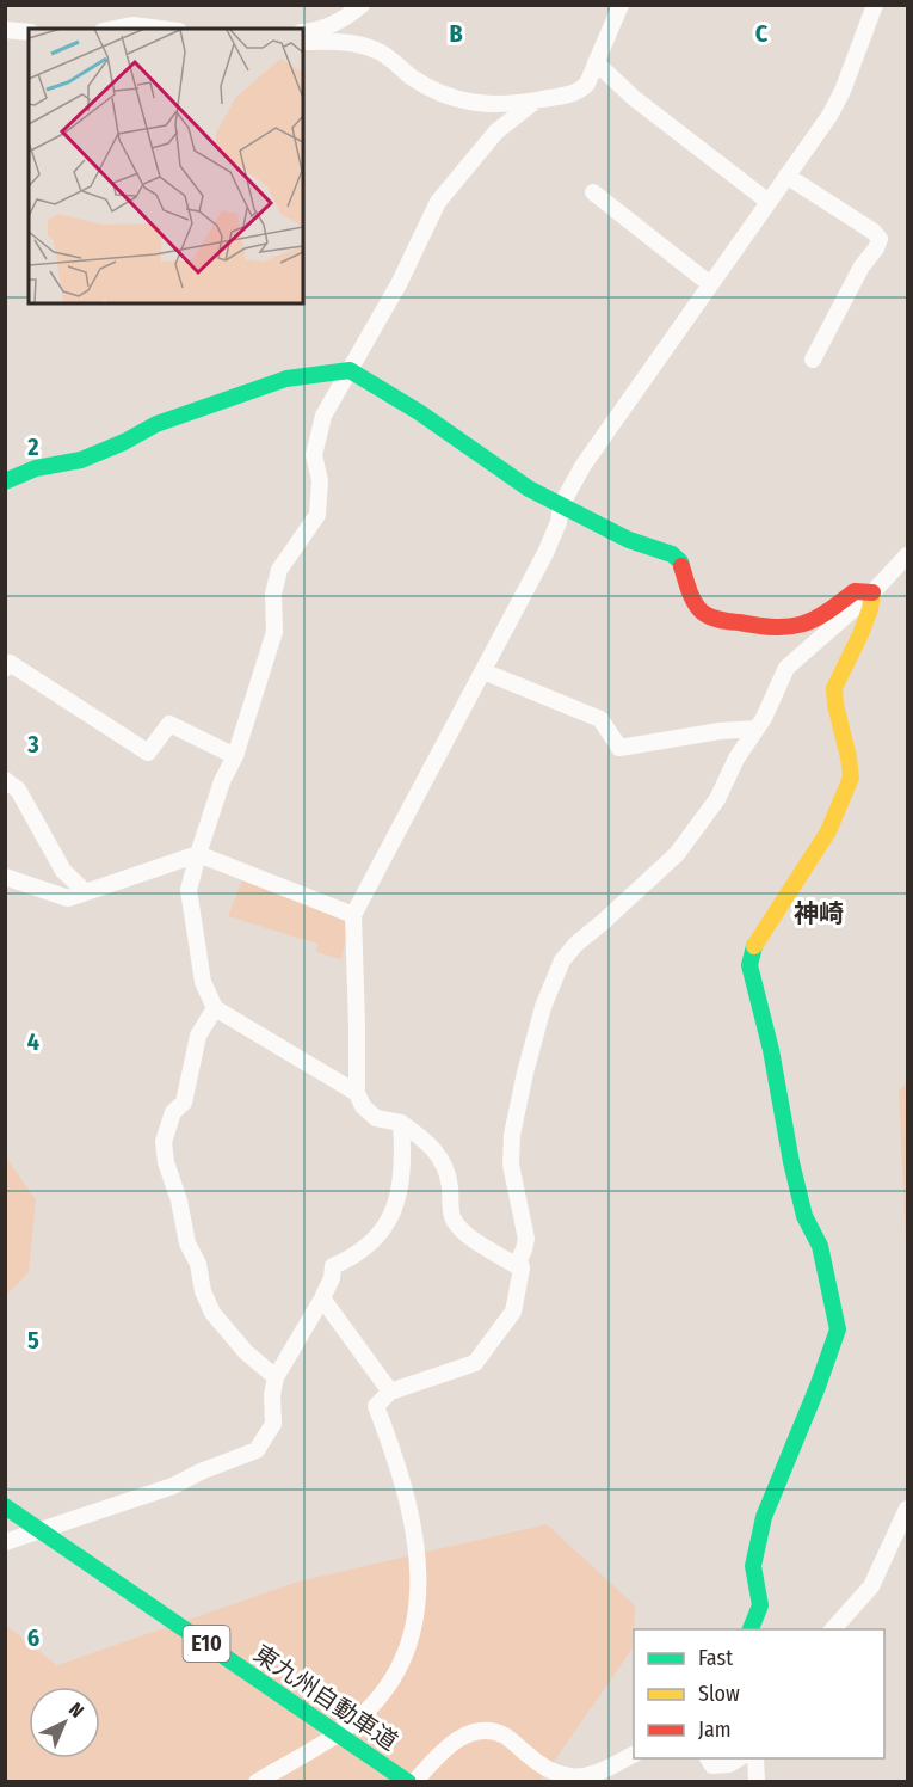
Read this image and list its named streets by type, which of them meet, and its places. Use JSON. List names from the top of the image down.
{
  "streets": {
    "main road": ["E10", "東九州自動車道"]
  },
  "districts": ["神崎"],
  "legend": ["Fast", "Slow", "Jam"],
  "north": "top right",
  "grid": {
    "columns": ["B", "C"],
    "rows": [
      "2",
      "3",
      "4",
      "5",
      "6"
    ]
  }
}
